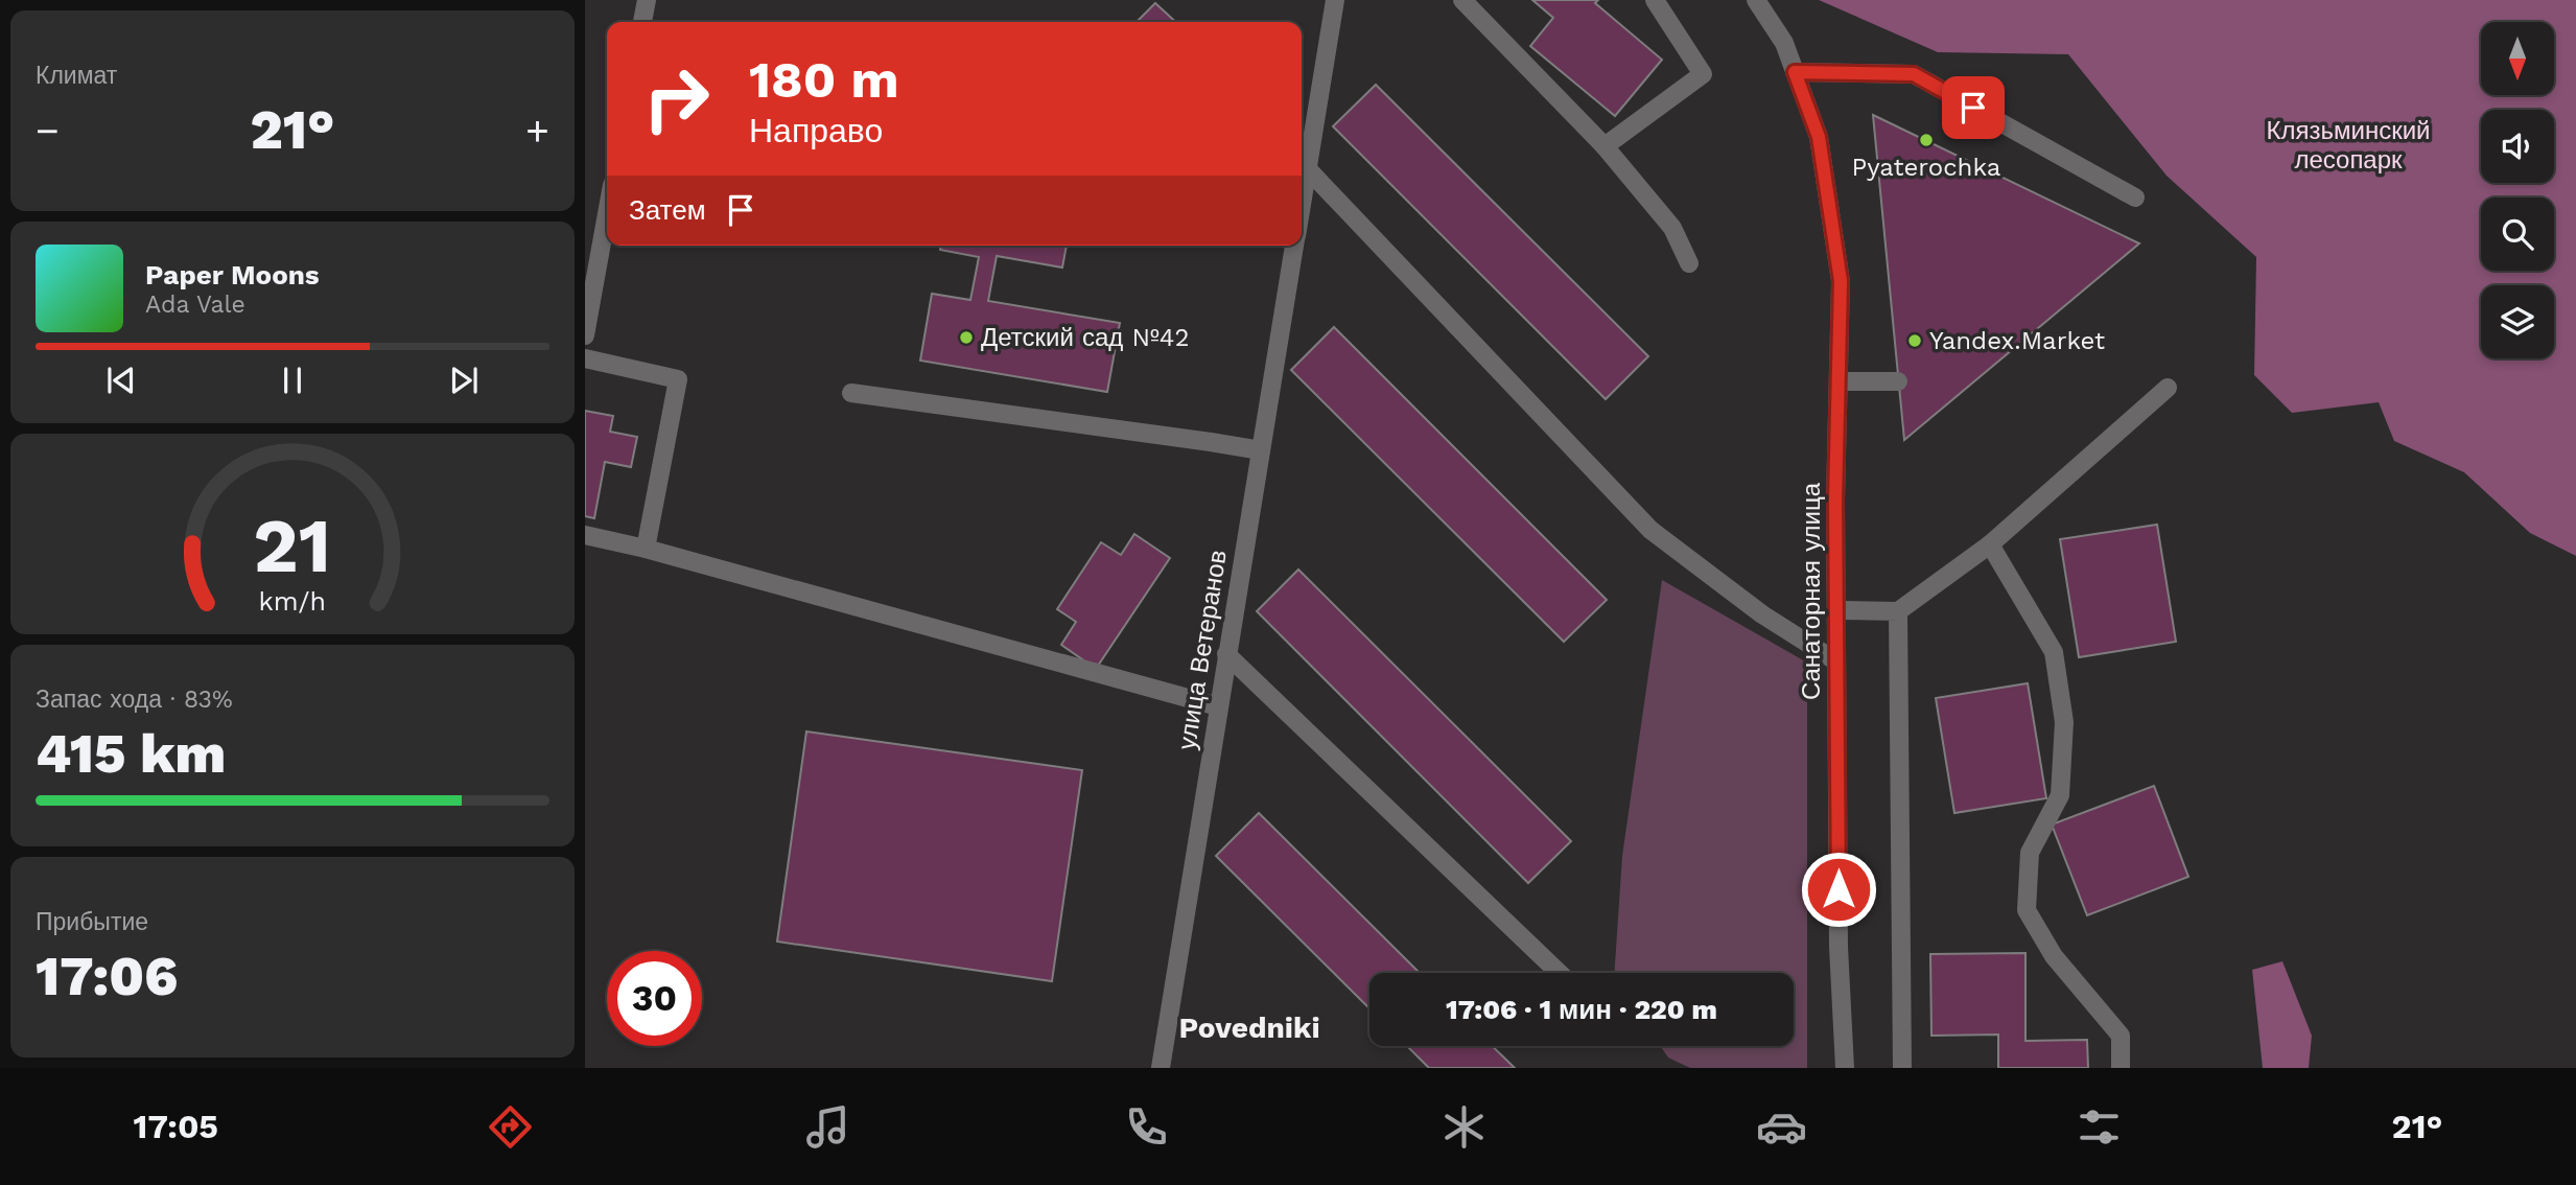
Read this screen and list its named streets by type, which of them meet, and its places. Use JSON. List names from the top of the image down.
{
  "streets": {
    "street": ["Санаторная улица", "улица Ветеранов"]
  },
  "districts": ["Povedniki"],
  "parks": ["Клязьминский лесопарк"],
  "places": ["Pyaterochka", "Детский сад №42", "Yandex.Market"],
  "north": "bottom",
  "page": {
    "tile": [
      "Климат",
      ["Запас хода · 83%", "415 km"],
      ["Прибытие", "17:06"]
    ],
    "turn": ["180 m", "Направо"],
    "heat": ["−", "21°", "+"],
    "then": "Затем",
    "song": ["Paper Moons", "Ada Vale"],
    "limit": "30",
    "trip": "17:06 · 1 мин · 220 m",
    "tabs": ["17:05", "21°"],
    "gauge": ["21", "km/h"]
  }
}
